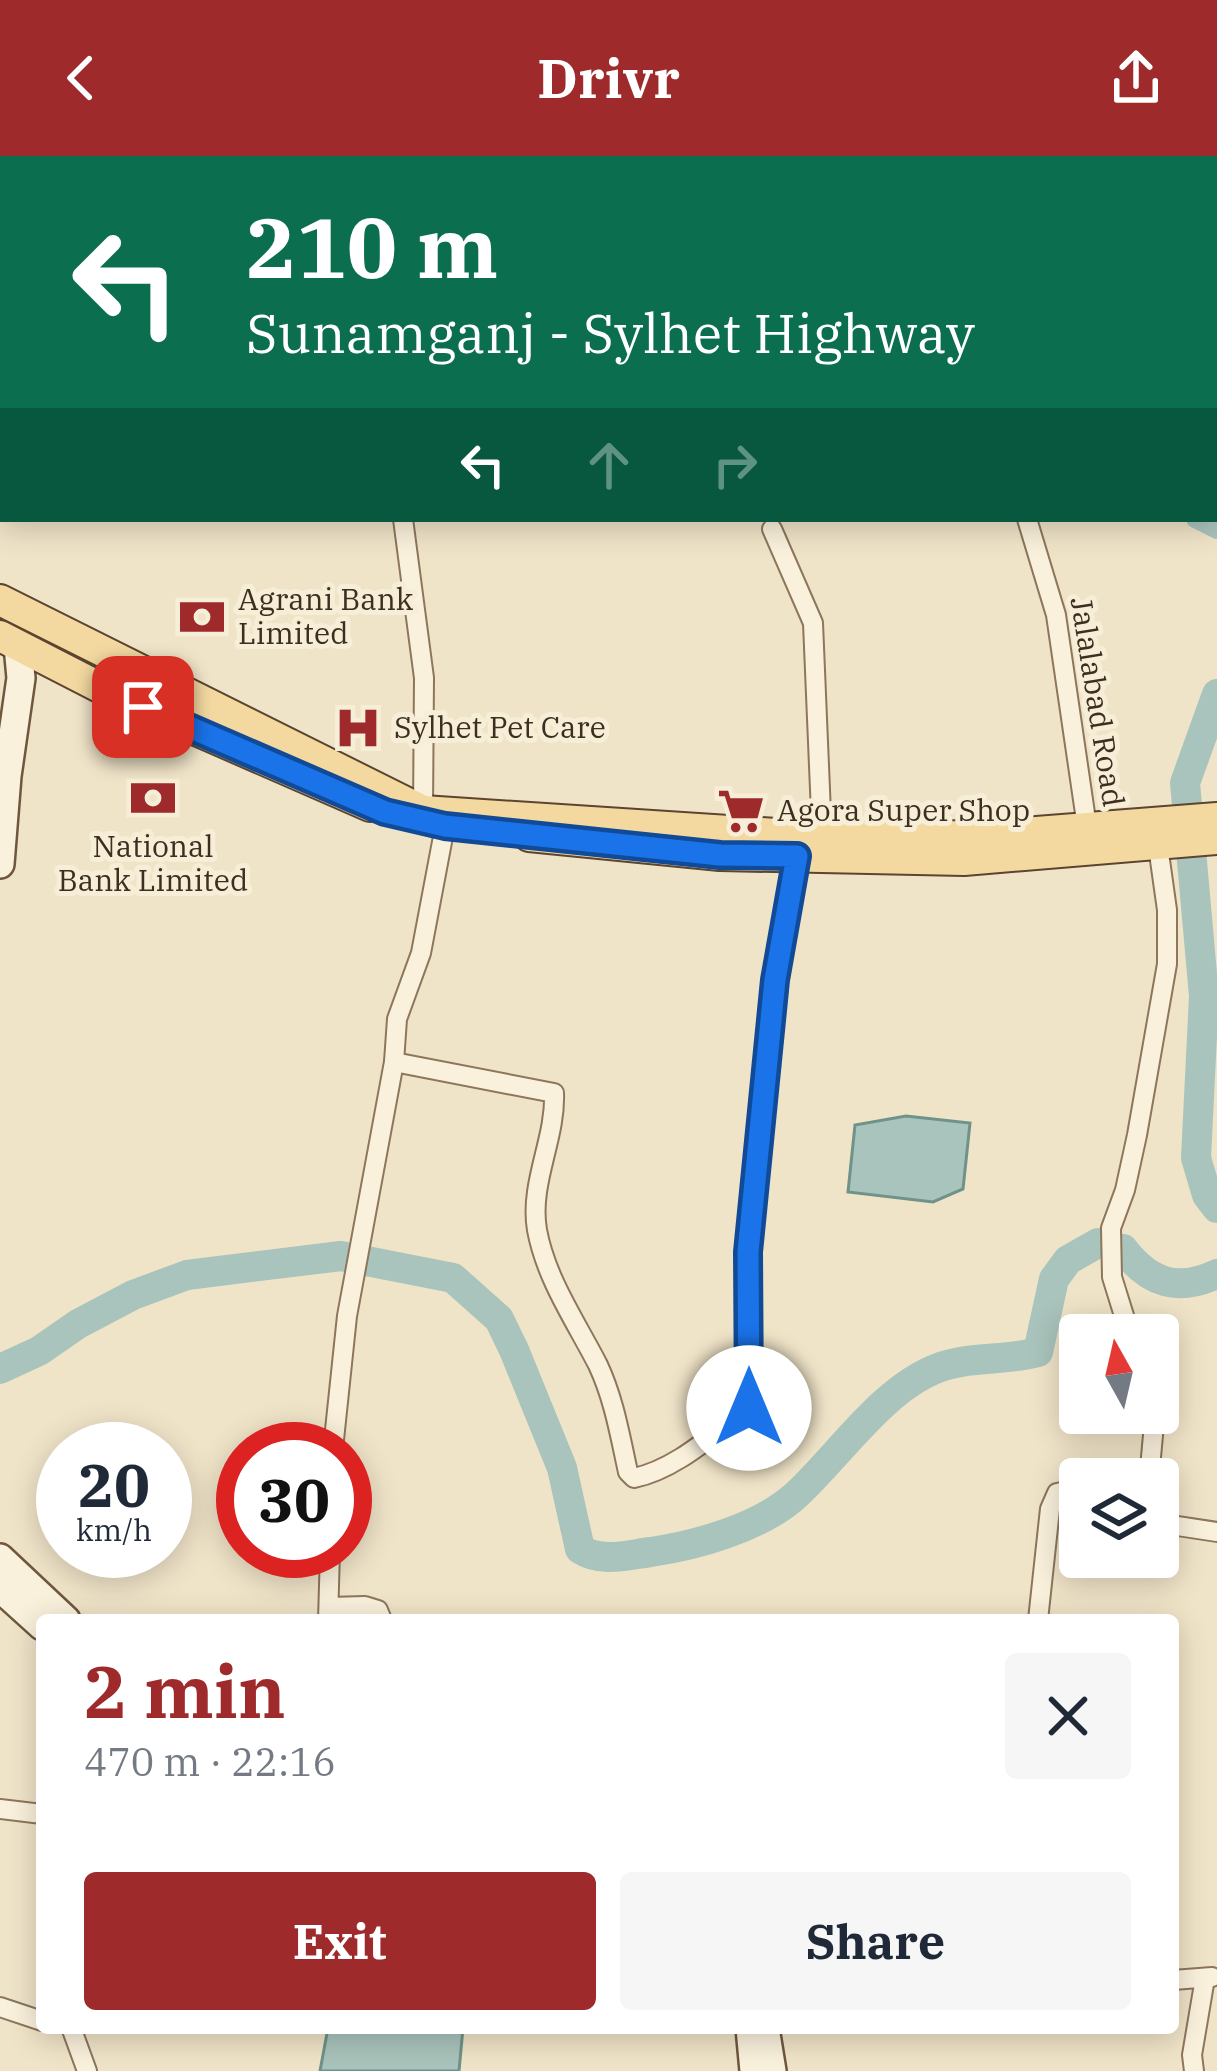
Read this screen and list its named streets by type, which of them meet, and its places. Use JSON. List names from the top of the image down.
{
  "streets": {
    "street": ["Jalalabad Road"]
  },
  "places": {
    "bank": ["Agrani Bank Limited", "National Bank Limited"],
    "hospital": ["Sylhet Pet Care"],
    "supermarket": ["Agora Super Shop"]
  },
  "north": "top",
  "page": {
    "header": "Drivr",
    "turn": ["210 m", "Sunamganj - Sylhet Highway"],
    "speed": "20 km/h",
    "limit": "30",
    "heading": ["2 min", "470 m · 22:16"],
    "buttons": ["Exit", "Share"]
  }
}
